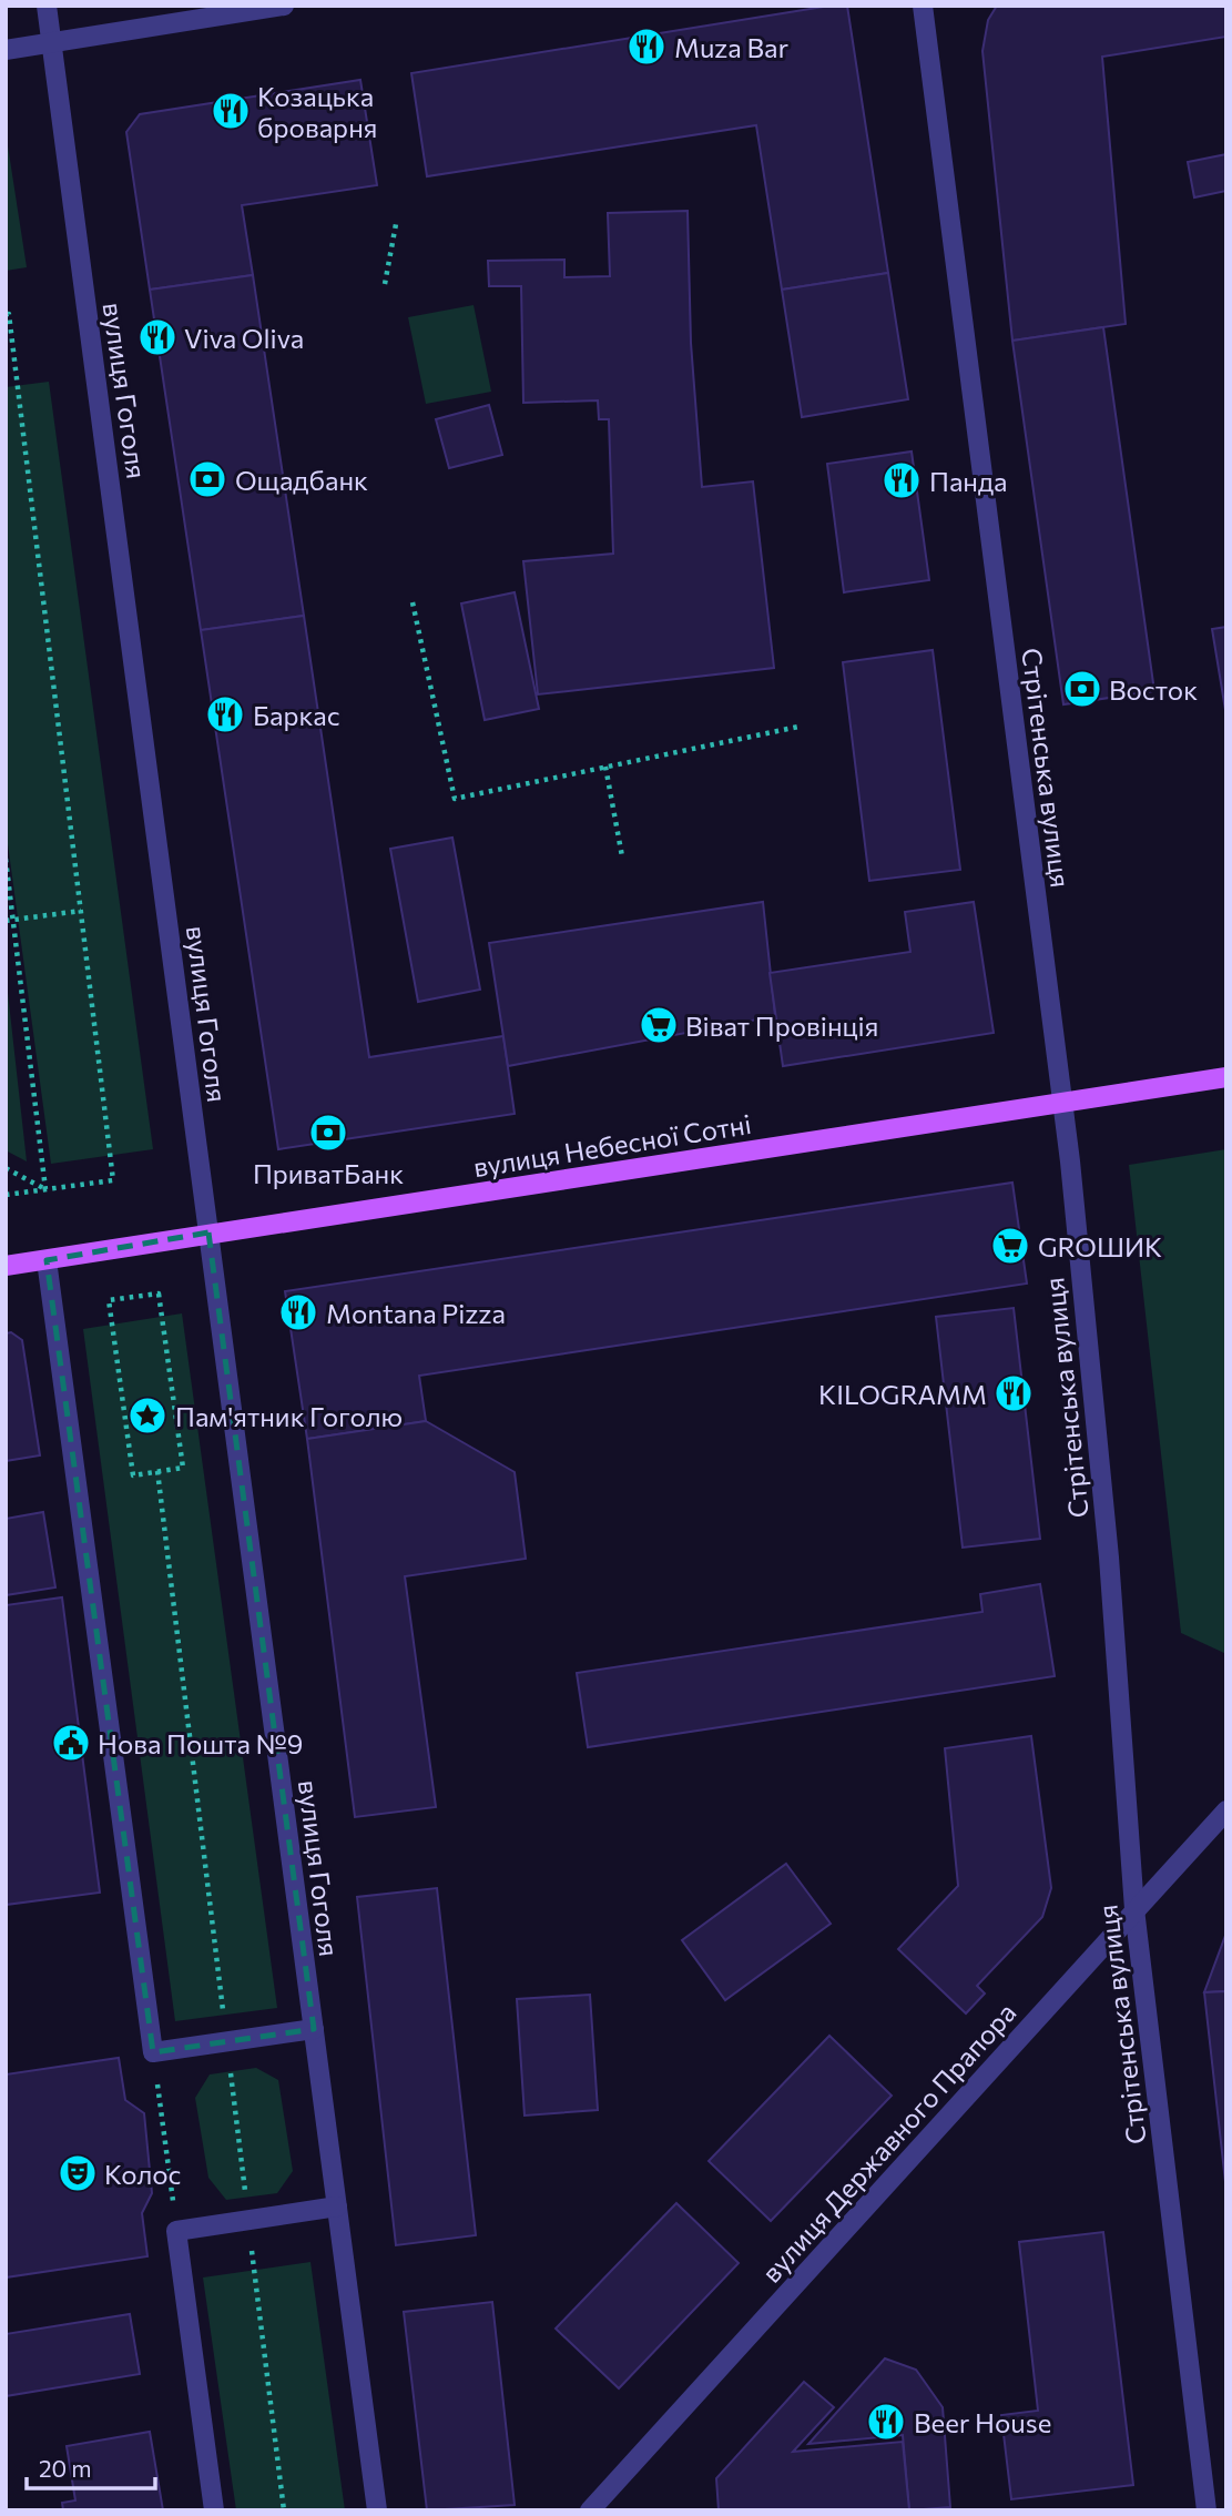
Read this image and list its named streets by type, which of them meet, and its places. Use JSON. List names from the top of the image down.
{
  "streets": {
    "main road": ["вулиця Небесної Сотні"],
    "street": ["вулиця Гоголя", "Стрітенська вулиця", "вулиця Державного Прапора"]
  },
  "crossings": [
    ["вулиця Гоголя", "вулиця Небесної Сотні"],
    ["Стрітенська вулиця", "вулиця Небесної Сотні"],
    ["Стрітенська вулиця", "вулиця Державного Прапора"]
  ],
  "places": {
    "restaurant": [
      "Muza Bar",
      "Козацька броварня",
      "Viva Oliva",
      "Панда",
      "Баркас",
      "Montana Pizza",
      "KILOGRAMM",
      "Beer House"
    ],
    "bank": ["Ощадбанк", "Восток", "ПриватБанк"],
    "supermarket": ["Віват Провінція", "GROШИК"],
    "place": ["Пам'ятник Гоголю"],
    "public building": ["Нова Пошта №9"],
    "theatre": ["Колос"]
  },
  "scale_bar": "20 m"
}
